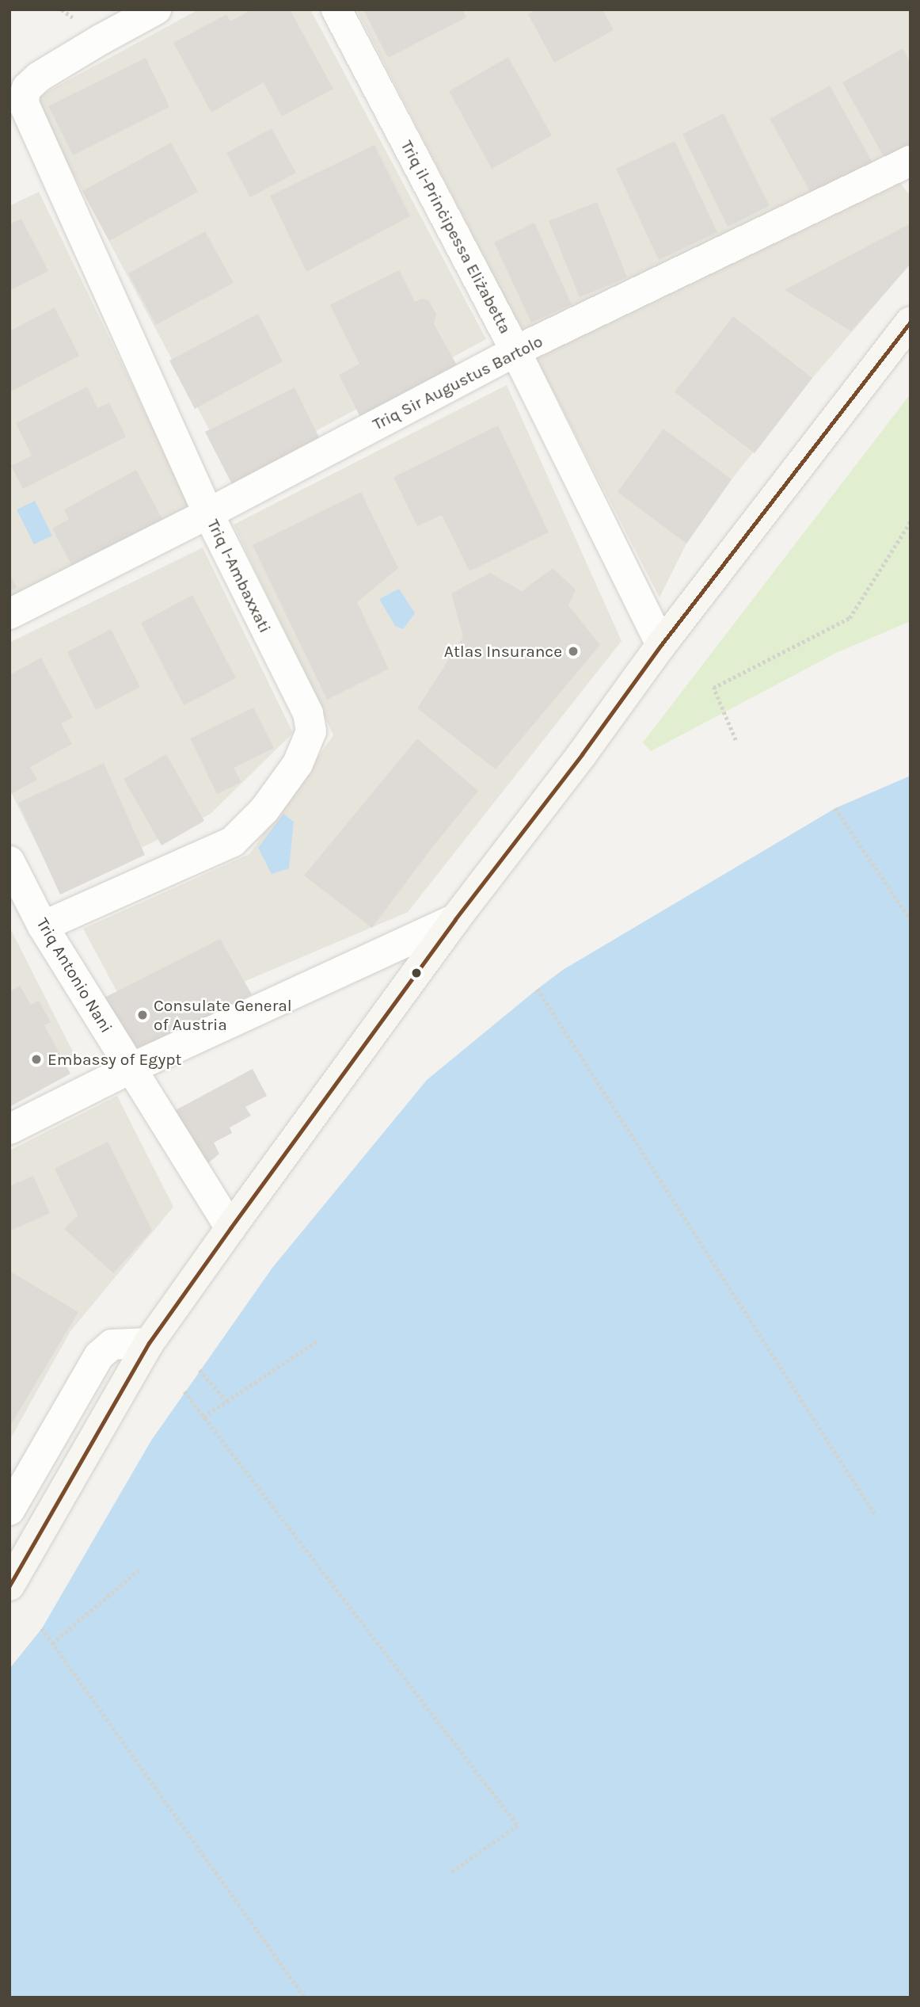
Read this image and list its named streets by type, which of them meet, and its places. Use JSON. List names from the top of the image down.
{
  "streets": {
    "street": [
      "Triq il-Prinċipessa Eliżabetta",
      "Triq Sir Augustus Bartolo",
      "Triq l-Ambaxxati",
      "Triq Antonio Nani"
    ]
  },
  "crossings": [
    ["Triq il-Prinċipessa Eliżabetta", "Triq Sir Augustus Bartolo"],
    ["Triq Sir Augustus Bartolo", "Triq l-Ambaxxati"],
    ["Triq l-Ambaxxati", "Triq Antonio Nani"]
  ],
  "places": ["Atlas Insurance", "Consulate General of Austria", "Embassy of Egypt"]
}
